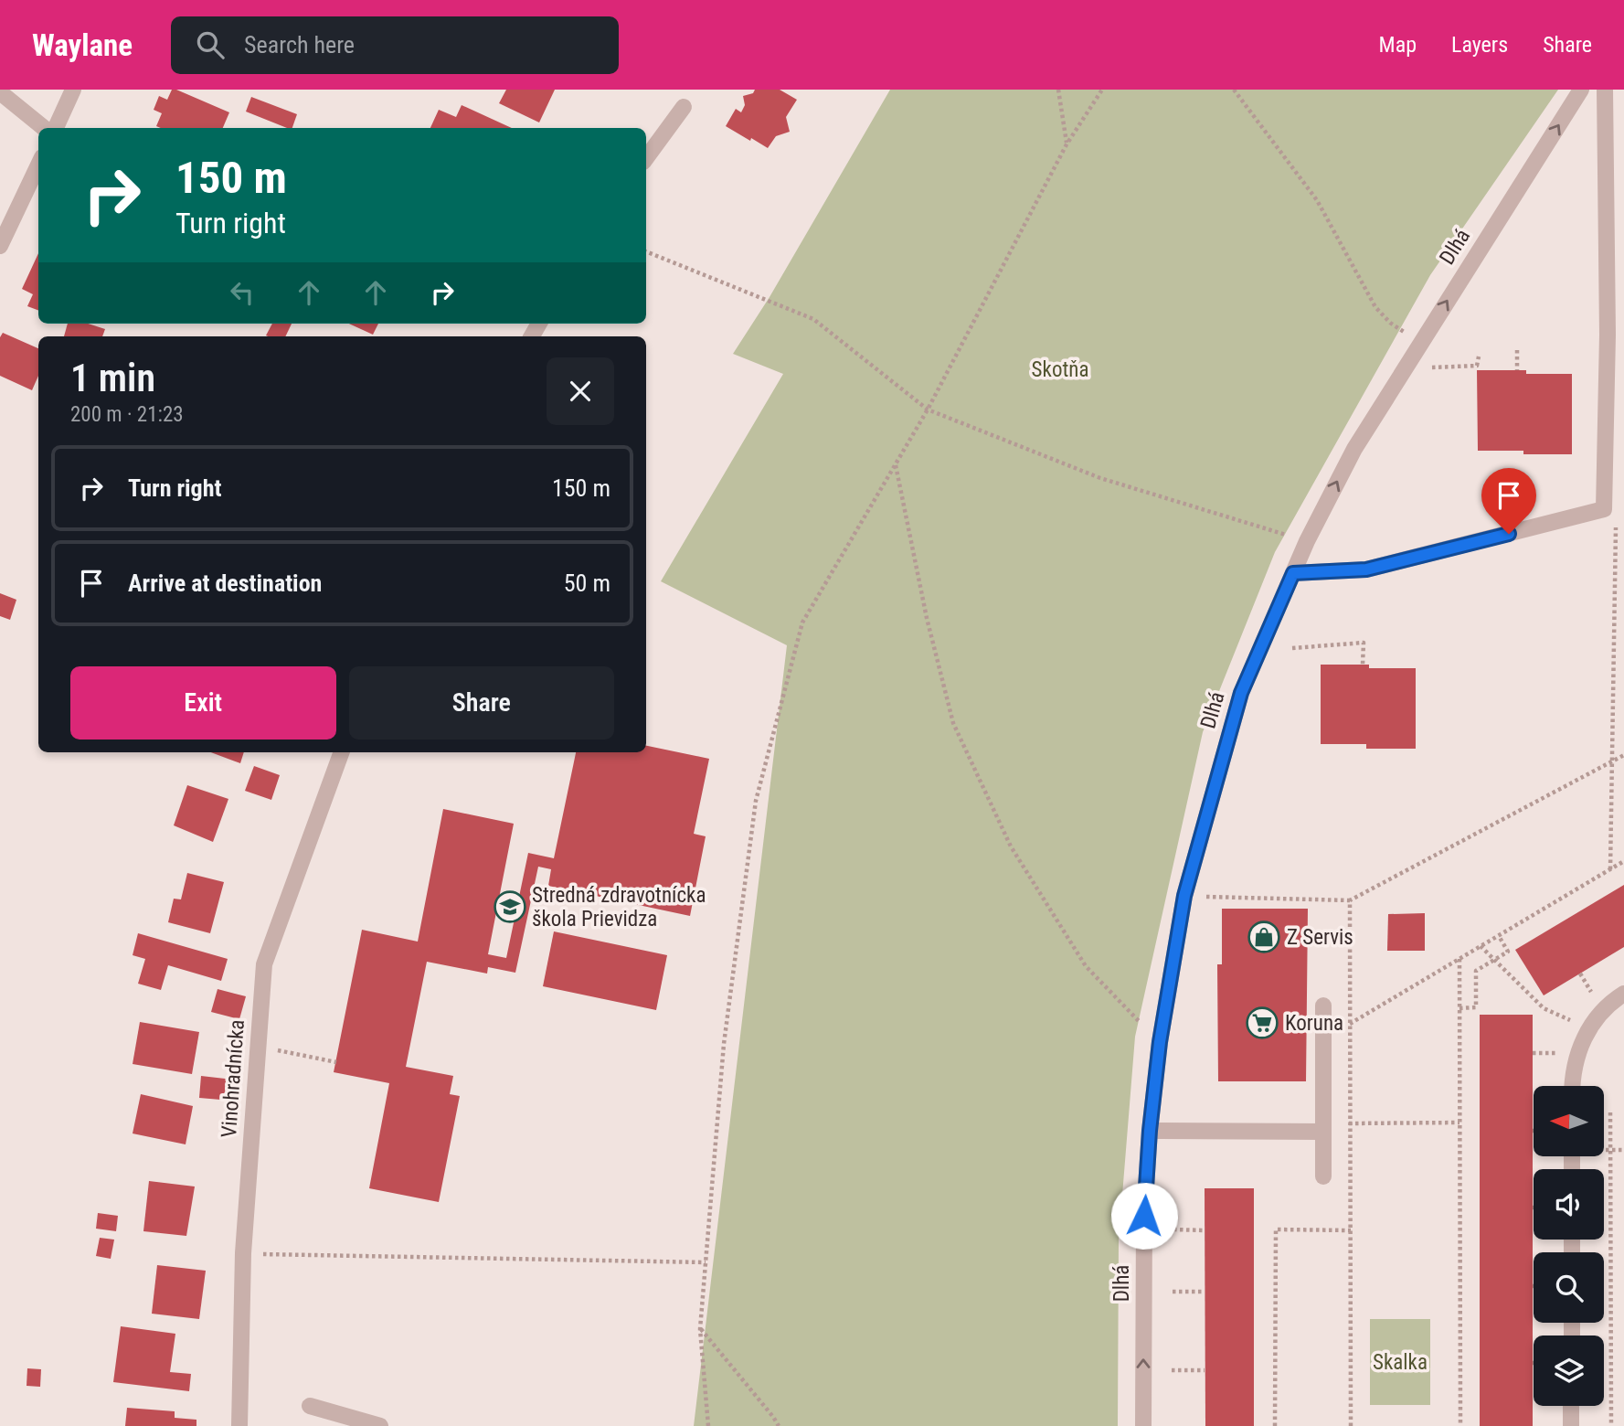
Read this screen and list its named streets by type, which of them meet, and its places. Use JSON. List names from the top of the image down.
{
  "streets": {
    "street": ["Dlhá", "Vinohradnícka"]
  },
  "one_way": ["Dlhá"],
  "parks": ["Skotňa", "Skalka"],
  "places": {
    "school or university": ["Stredná zdravotnícka škola Prievidza"],
    "shop": ["Z Servis"],
    "supermarket": ["Koruna"]
  },
  "north": "left",
  "page": {
    "header": "Waylane",
    "search": "Search here",
    "nav": ["Map", "Layers", "Share"],
    "turn": ["150 m", "Turn right"],
    "heading": ["1 min", "200 m · 21:23"],
    "list": [
      {
        "name": "Turn right",
        "value": "150 m"
      },
      {
        "name": "Arrive at destination",
        "value": "50 m"
      }
    ],
    "buttons": ["Exit", "Share"]
  }
}
